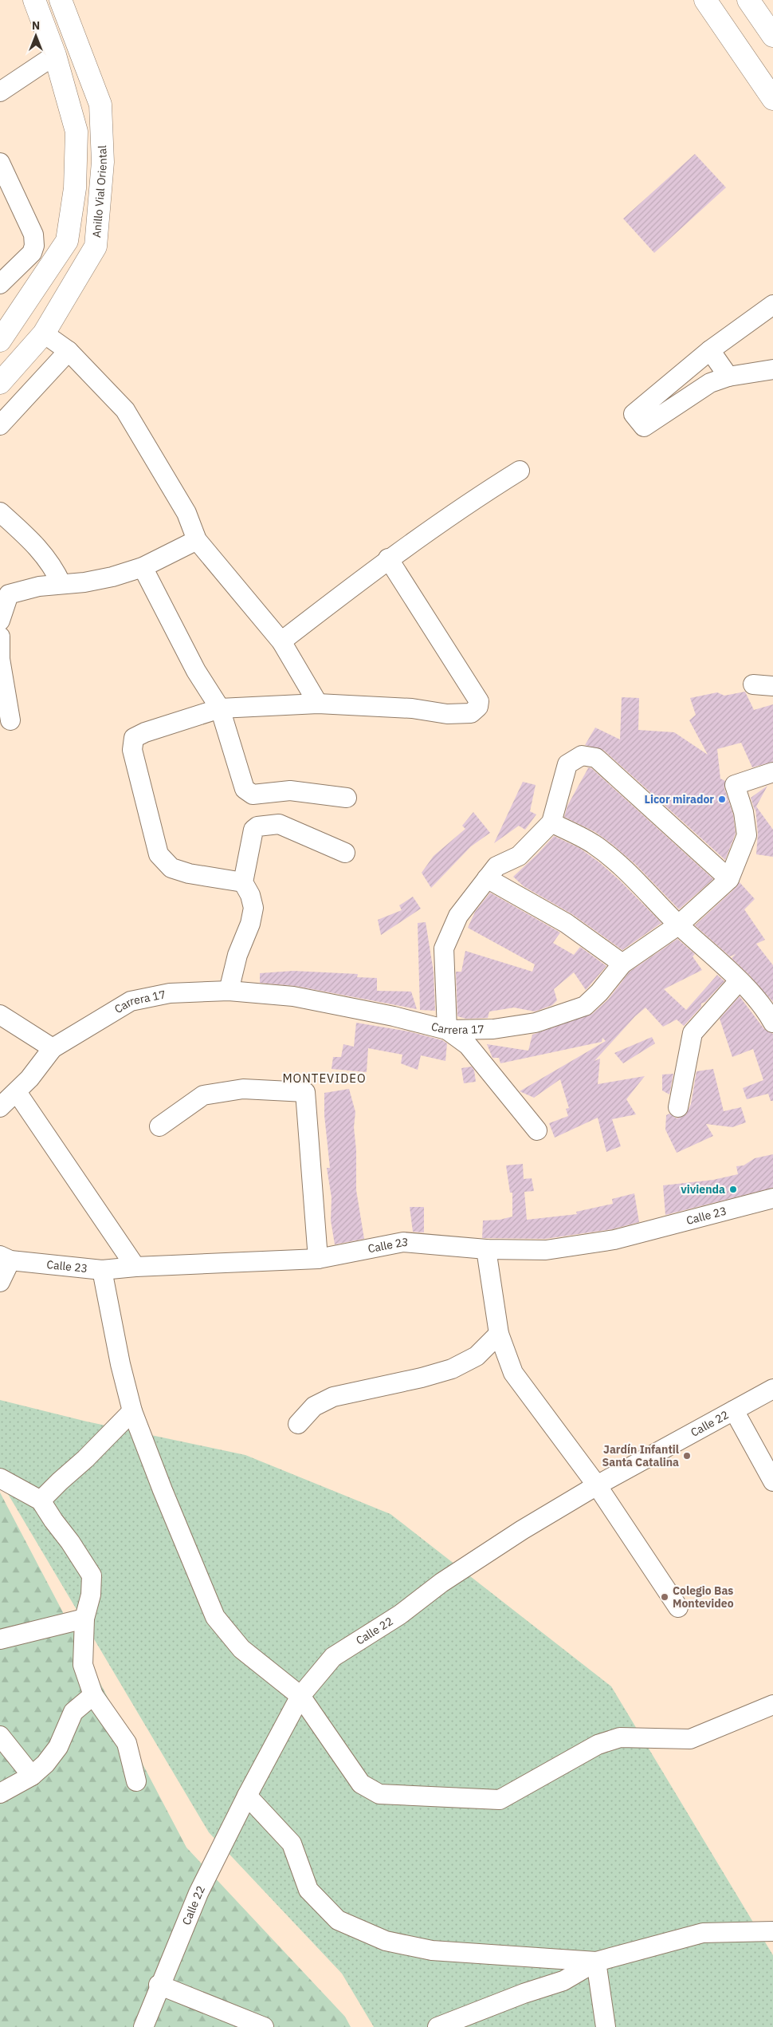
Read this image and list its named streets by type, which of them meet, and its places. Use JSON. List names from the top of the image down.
{
  "streets": {
    "highway": ["Anillo Vial Oriental"],
    "street": ["Carrera 17", "Calle 23", "Calle 22"]
  },
  "districts": ["MONTEVIDEO"],
  "places": [
    "Licor mirador",
    "vivienda",
    "Jardín Infantil Santa Catalina",
    "Colegio Bas Montevideo"
  ],
  "north": "top"
}
